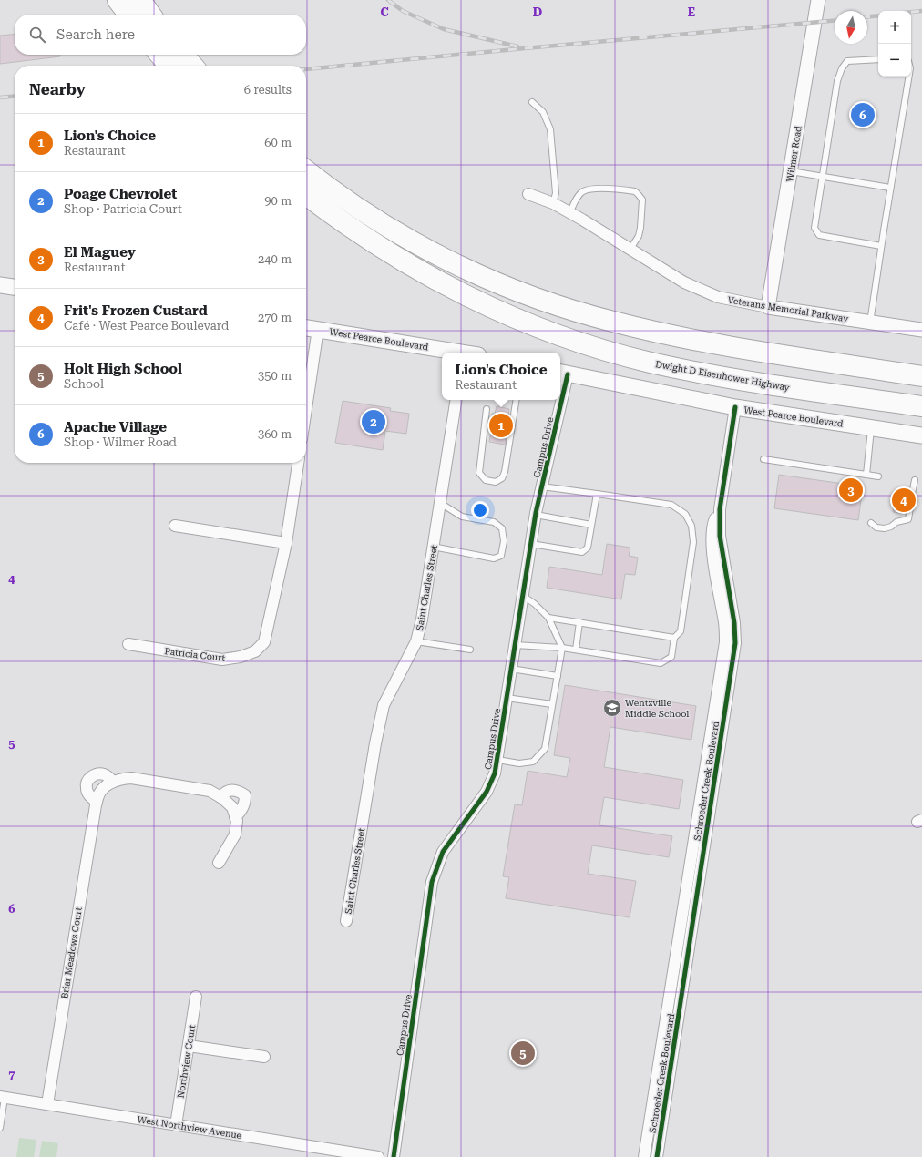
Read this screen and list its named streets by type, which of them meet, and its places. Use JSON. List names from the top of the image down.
{
  "streets": {
    "highway": ["Dwight D Eisenhower Highway"],
    "main road": ["West Pearce Boulevard"],
    "street": [
      "Wilmer Road",
      "Veterans Memorial Parkway",
      "Campus Drive",
      "Saint Charles Street",
      "Patricia Court",
      "Schroeder Creek Boulevard",
      "Briar Meadows Court",
      "Northview Court",
      "West Northview Avenue"
    ]
  },
  "crossings": [
    ["Wilmer Road", "Veterans Memorial Parkway"],
    ["West Pearce Boulevard", "Campus Drive"],
    ["West Pearce Boulevard", "Schroeder Creek Boulevard"],
    ["Briar Meadows Court", "West Northview Avenue"],
    ["Northview Court", "West Northview Avenue"]
  ],
  "places": {
    "school or university": ["Wentzville Middle School"]
  },
  "north": "bottom",
  "page": {
    "map_buttons": ["+", "−"],
    "search": "Search here",
    "heading": ["Nearby", "6 results"],
    "pins": [
      "6",
      "2",
      "1",
      "3",
      "4",
      "5"
    ],
    "list": [
      {
        "mark": "1",
        "name": "Lion's Choice",
        "note": "Restaurant",
        "value": "60 m"
      },
      {
        "mark": "2",
        "name": "Poage Chevrolet",
        "note": "Shop · Patricia Court",
        "value": "90 m"
      },
      {
        "mark": "3",
        "name": "El Maguey",
        "note": "Restaurant",
        "value": "240 m"
      },
      {
        "mark": "4",
        "name": "Frit's Frozen Custard",
        "note": "Café · West Pearce Boulevard",
        "value": "270 m"
      },
      {
        "mark": "5",
        "name": "Holt High School",
        "note": "School",
        "value": "350 m"
      },
      {
        "mark": "6",
        "name": "Apache Village",
        "note": "Shop · Wilmer Road",
        "value": "360 m"
      }
    ],
    "popup": ["Lion's Choice", "Restaurant"]
  },
  "grid": {
    "columns": ["C", "D", "E"],
    "rows": [
      "4",
      "5",
      "6",
      "7"
    ]
  }
}
